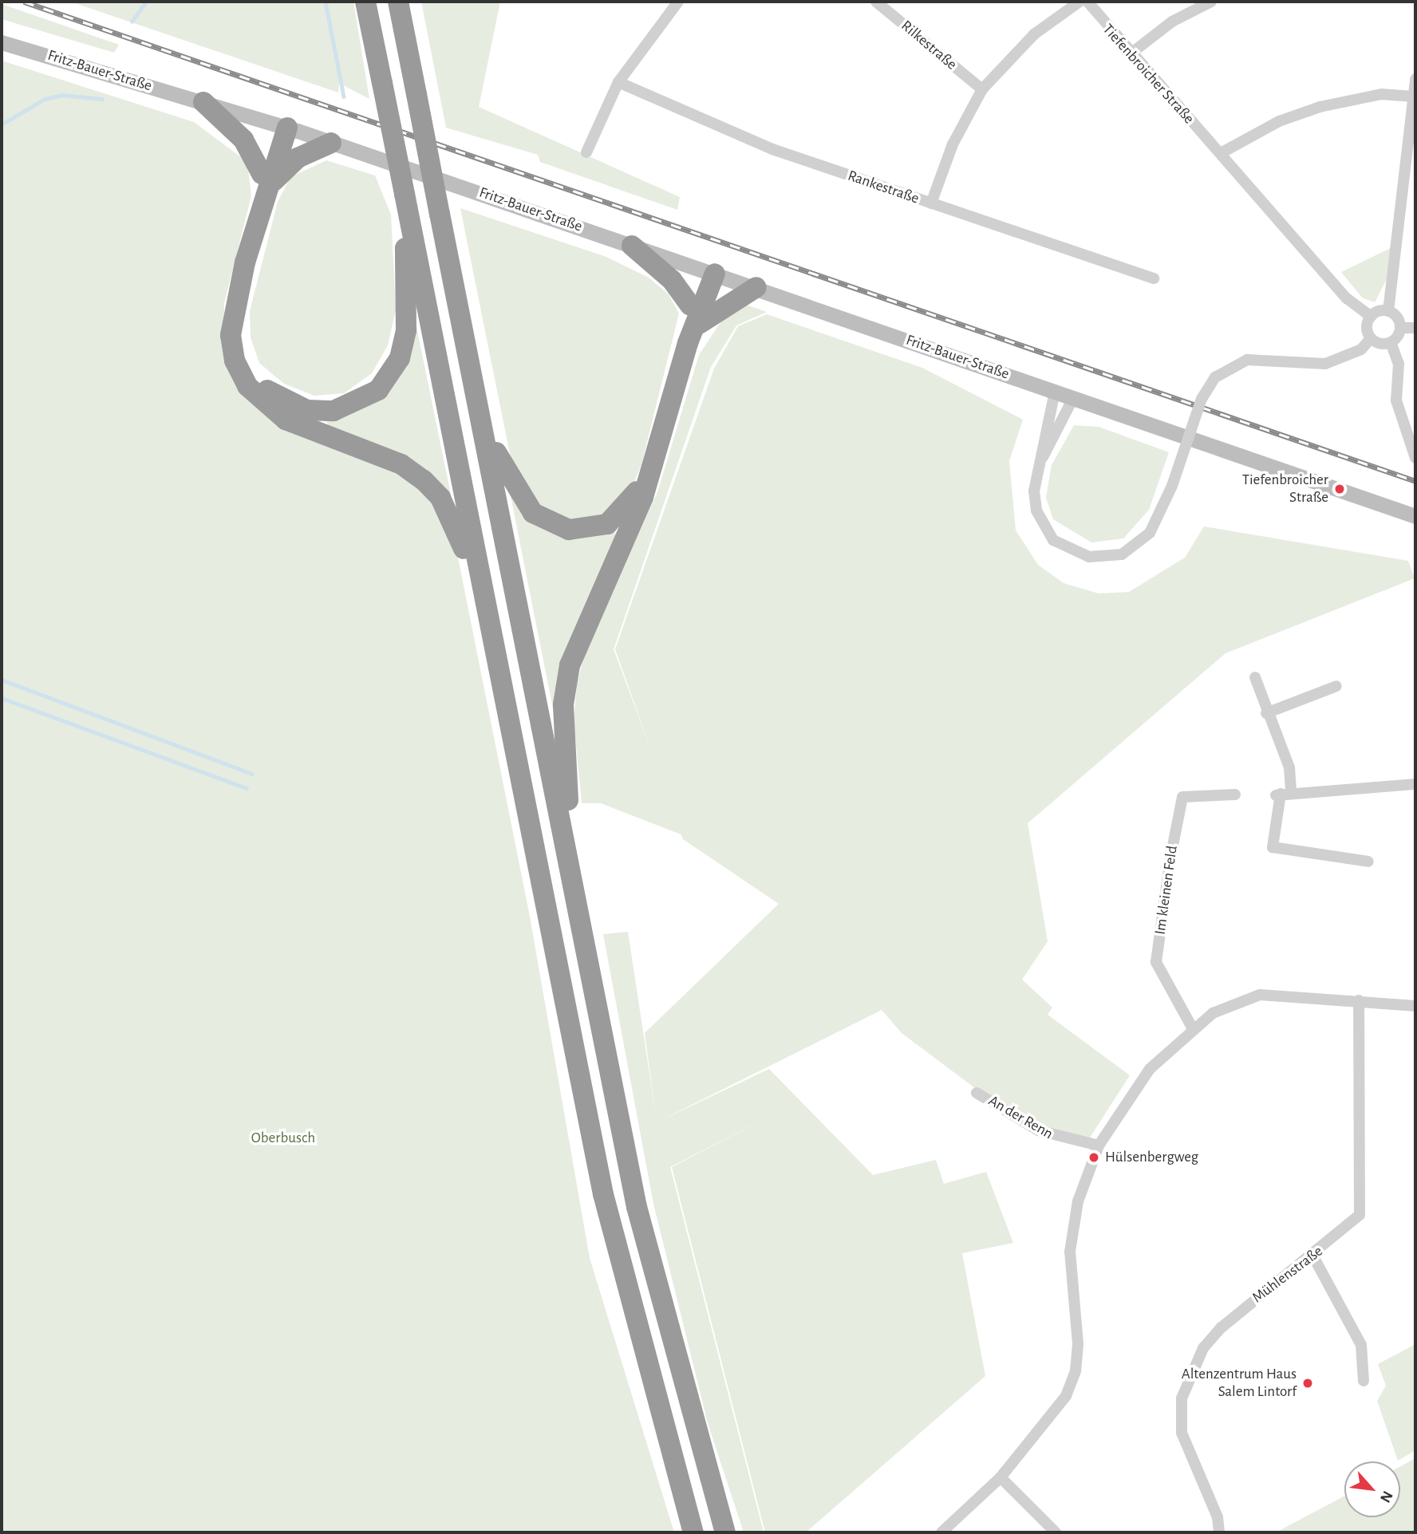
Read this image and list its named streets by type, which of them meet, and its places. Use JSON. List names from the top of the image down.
{
  "streets": {
    "main road": ["Fritz-Bauer-Straße"],
    "street": [
      "Rilkestraße",
      "Tiefenbroicher Straße",
      "Rankestraße",
      "Im kleinen Feld",
      "An der Renn",
      "Mühlenstraße"
    ]
  },
  "parks": ["Oberbusch"],
  "places": ["Tiefenbroicher Straße", "Hülsenbergweg", "Altenzentrum Haus Salem Lintorf"],
  "north": "bottom right"
}
